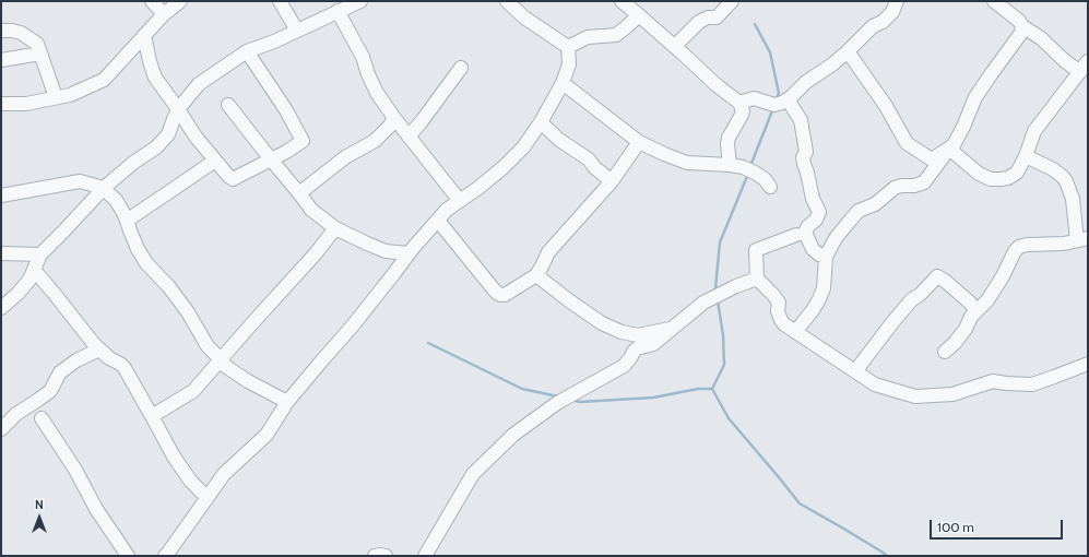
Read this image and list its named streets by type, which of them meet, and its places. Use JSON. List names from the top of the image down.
{
  "scale_bar": "100 m",
  "north": "top"
}
